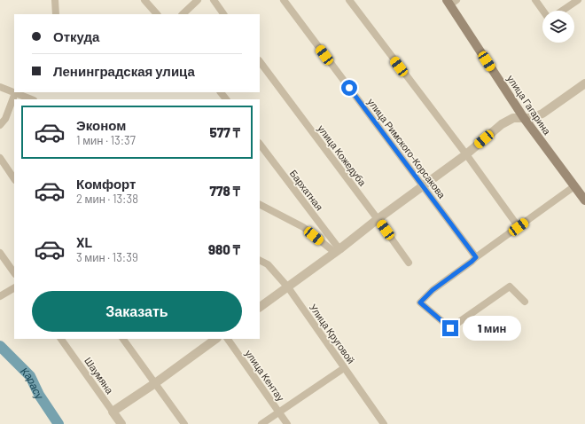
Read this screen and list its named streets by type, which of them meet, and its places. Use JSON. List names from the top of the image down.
{
  "streets": {
    "main road": ["улица Гагарина"],
    "street": [
      "улица Римского-Корсакова",
      "улица Кожедуба",
      "Бархатная",
      "Улица Круговой",
      "Шаумяна",
      "улица Кентау"
    ]
  },
  "water": ["Карасу"],
  "page": {
    "banner": ["Откуда", "Ленинградская улица"],
    "list": [
      {
        "name": "Эконом",
        "note": "1 мин · 13:37",
        "value": "577 ₸"
      },
      {
        "name": "Комфорт",
        "note": "2 мин · 13:38",
        "value": "778 ₸"
      },
      {
        "name": "XL",
        "note": "3 мин · 13:39",
        "value": "980 ₸"
      }
    ],
    "buttons": "Заказать",
    "bubble": "1 мин"
  }
}
